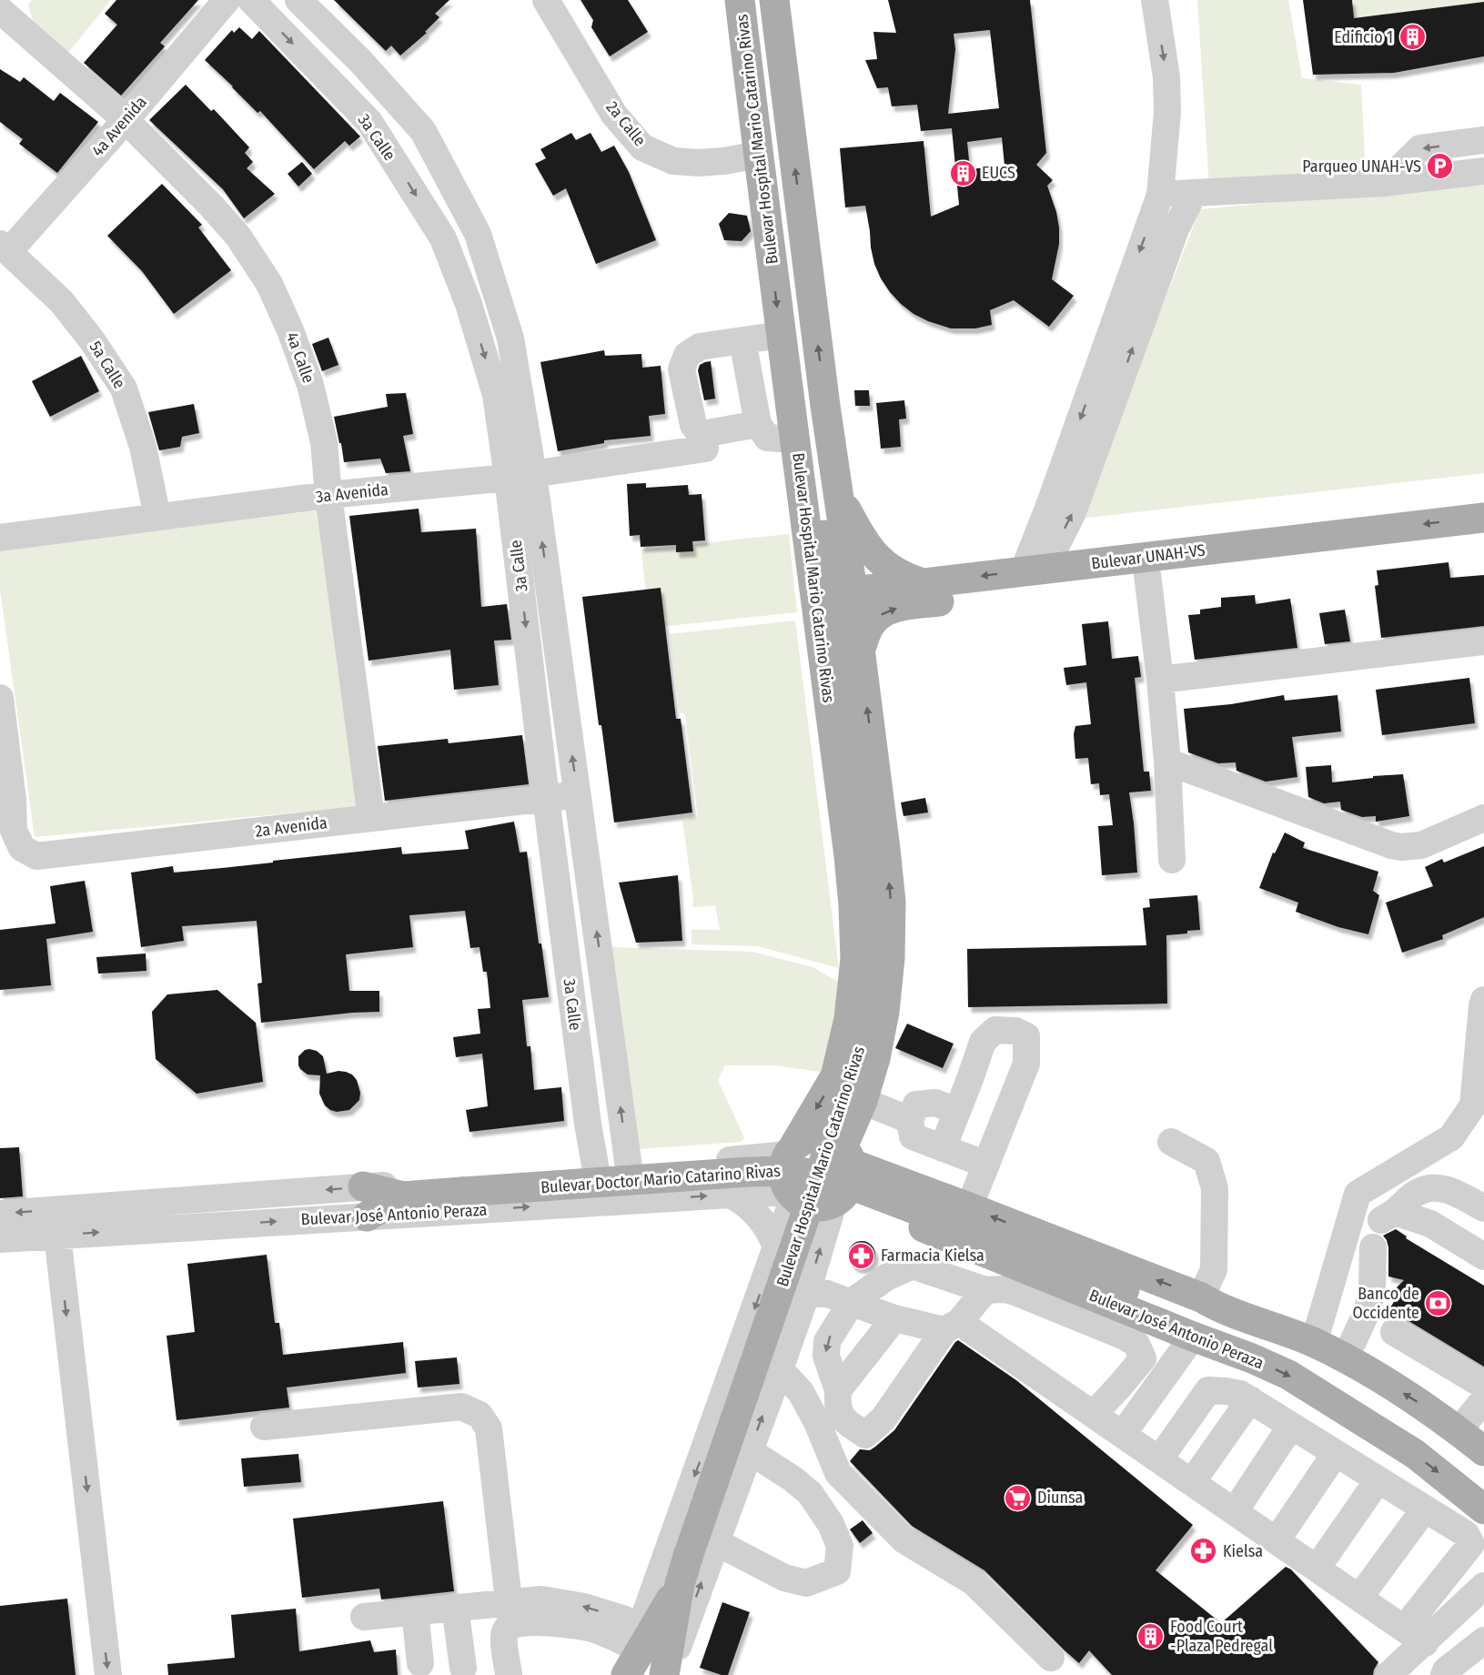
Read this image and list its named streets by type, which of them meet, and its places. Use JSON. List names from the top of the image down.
{
  "streets": {
    "main road": [
      "Bulevar Hospital Mario Catarino Rivas",
      "Bulevar UNAH-VS",
      "Bulevar Doctor Mario Catarino Rivas",
      "Bulevar José Antonio Peraza"
    ],
    "street": [
      "2a Calle",
      "4a Avenida",
      "3a Calle",
      "4a Calle",
      "5a Calle",
      "3a Avenida",
      "2a Avenida"
    ]
  },
  "crossings": [
    ["2a Calle", "Bulevar Hospital Mario Catarino Rivas"],
    ["4a Avenida", "4a Calle"],
    ["4a Avenida", "5a Calle"],
    ["3a Calle", "3a Avenida"],
    ["3a Calle", "2a Avenida"],
    ["3a Calle", "Bulevar José Antonio Peraza"],
    ["Bulevar Hospital Mario Catarino Rivas", "Bulevar UNAH-VS"],
    ["Bulevar Hospital Mario Catarino Rivas", "Bulevar José Antonio Peraza"],
    ["4a Calle", "3a Avenida"],
    ["4a Calle", "2a Avenida"],
    ["5a Calle", "3a Avenida"],
    ["Bulevar Doctor Mario Catarino Rivas", "Bulevar José Antonio Peraza"]
  ],
  "places": {
    "building": ["Edificio 1", "EUCS", "Food Court -Plaza Pedregal"],
    "parking": ["Parqueo UNAH-VS"],
    "pharmacy": ["Farmacia Kielsa", "Kielsa"],
    "bank": ["Banco de Occidente"],
    "supermarket": ["Diunsa"]
  }
}
